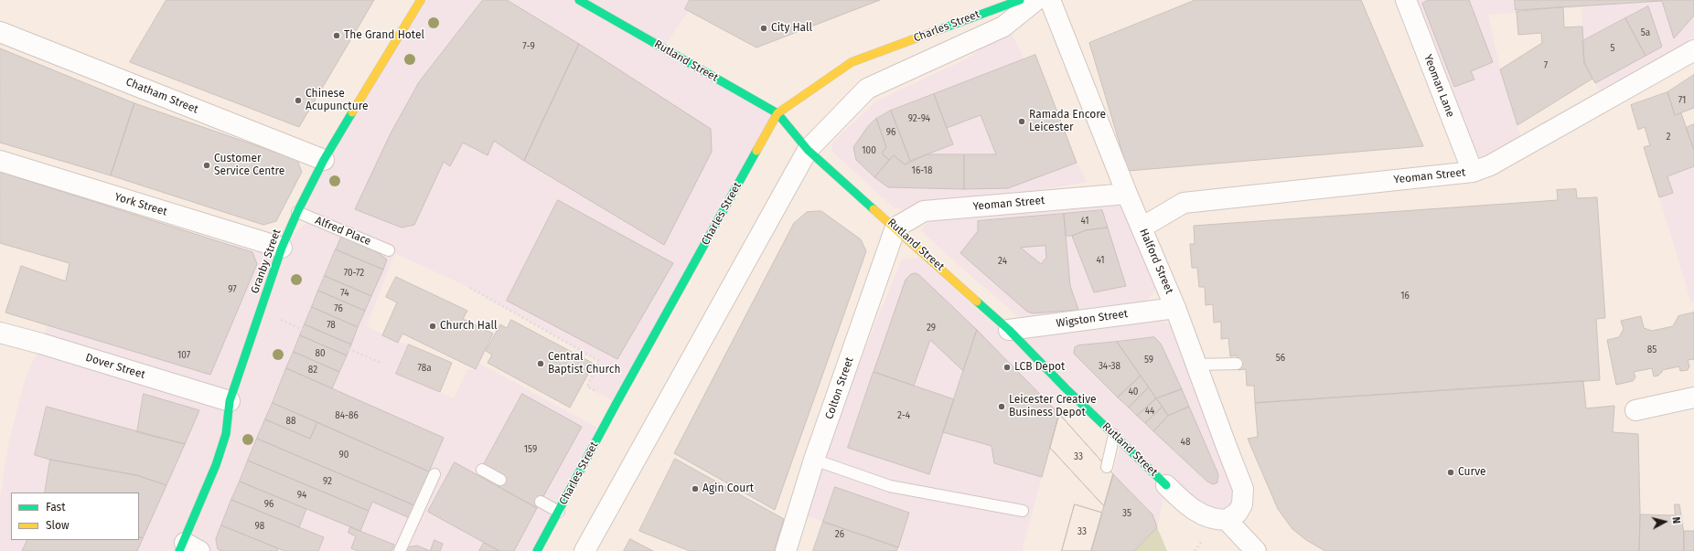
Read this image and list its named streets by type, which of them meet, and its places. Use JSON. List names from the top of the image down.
{
  "streets": {
    "street": [
      "Charles Street",
      "Rutland Street",
      "Yeoman Lane",
      "Chatham Street",
      "Yeoman Street",
      "York Street",
      "Granby Street",
      "Halford Street",
      "Wigston Street",
      "Dover Street",
      "Colton Street"
    ],
    "lane": ["Alfred Place"]
  },
  "crossings": [
    ["Charles Street", "Rutland Street"],
    ["Rutland Street", "Yeoman Street"],
    ["Rutland Street", "Halford Street"],
    ["Rutland Street", "Wigston Street"],
    ["Rutland Street", "Colton Street"],
    ["Yeoman Lane", "Yeoman Street"],
    ["Chatham Street", "Granby Street"],
    ["Yeoman Street", "Halford Street"],
    ["Yeoman Street", "Colton Street"],
    ["York Street", "Granby Street"],
    ["Alfred Place", "Granby Street"],
    ["Granby Street", "Dover Street"],
    ["Halford Street", "Wigston Street"]
  ],
  "places": [
    "City Hall",
    "The Grand Hotel",
    "Chinese Acupuncture",
    "Ramada Encore Leicester",
    "Customer Service Centre",
    "Church Hall",
    "Central Baptist Church",
    "LCB Depot",
    "Leicester Creative Business Depot",
    "Curve",
    "Agin Court"
  ],
  "house_numbers": [
    "5a",
    "7-9",
    "5",
    "7",
    "71",
    "92-94",
    "96",
    "2",
    "100",
    "16-18",
    "41",
    "41",
    "24",
    "70-72",
    "97",
    "74",
    "16",
    "76",
    "78",
    "29",
    "85",
    "80",
    "107",
    "56",
    "59",
    "34-38",
    "78a",
    "82",
    "40",
    "44",
    "84-86",
    "2-4",
    "88",
    "48",
    "159",
    "90",
    "33",
    "92",
    "94",
    "96",
    "35",
    "98",
    "33",
    "26"
  ],
  "legend": ["Fast", "Slow"],
  "north": "right"
}
